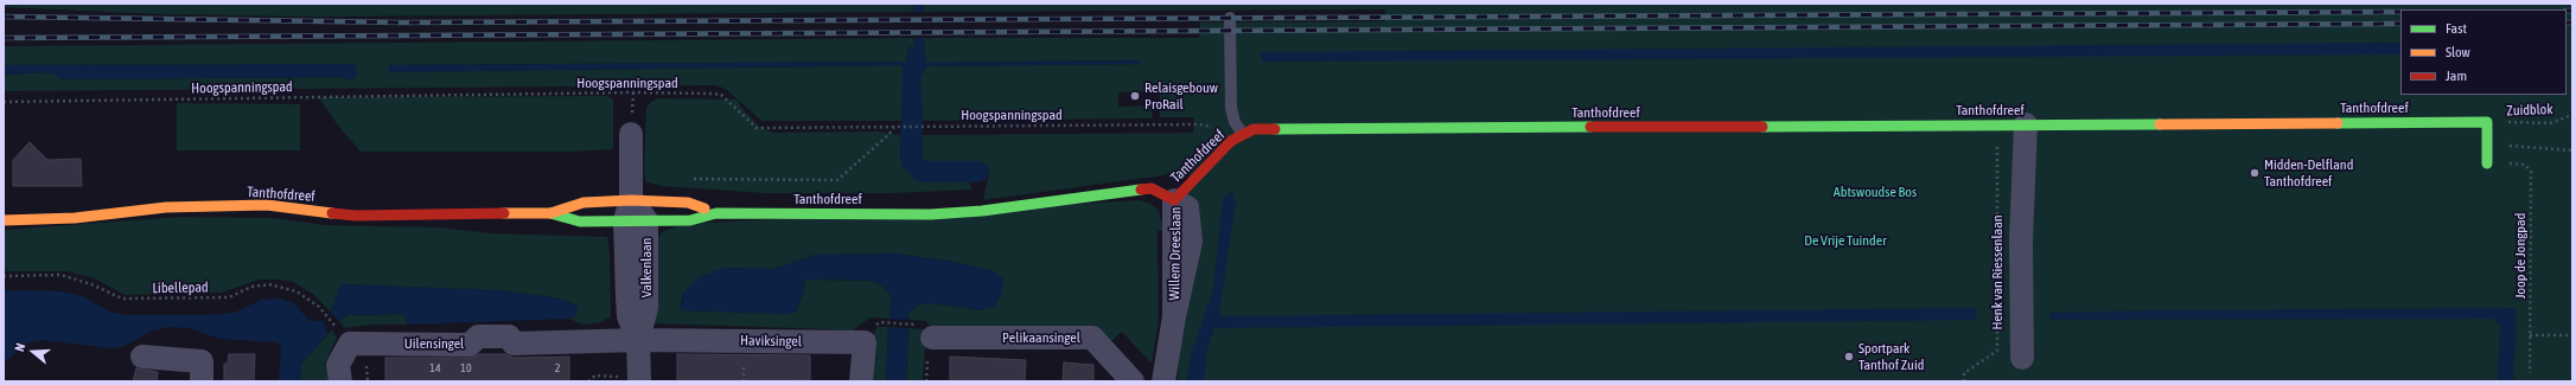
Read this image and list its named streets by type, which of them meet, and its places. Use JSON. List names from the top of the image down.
{
  "streets": {
    "street": [
      "Tanthofdreef",
      "Willem Dreeslaan",
      "Valkenlaan",
      "Henk van Riessenlaan",
      "Pelikaansingel",
      "Haviksingel",
      "Uilensingel"
    ],
    "path": [
      "Hoogspanningspad",
      "Zuidblok",
      "Joop de Jongpad",
      "Libellepad"
    ]
  },
  "crossings": [
    ["Hoogspanningspad", "Tanthofdreef"],
    ["Tanthofdreef", "Zuidblok"],
    ["Tanthofdreef", "Willem Dreeslaan"],
    ["Tanthofdreef", "Valkenlaan"],
    ["Tanthofdreef", "Henk van Riessenlaan"],
    ["Valkenlaan", "Haviksingel"],
    ["Valkenlaan", "Uilensingel"],
    ["Haviksingel", "Uilensingel"]
  ],
  "parks": ["Abtswoudse Bos", "De Vrije Tuinder"],
  "places": ["Relaisgebouw ProRail", "Midden-Delfland Tanthofdreef", "Sportpark Tanthof Zuid"],
  "house_numbers": ["14", "10", "2"],
  "legend": ["Fast", "Slow", "Jam"],
  "north": "left"
}
